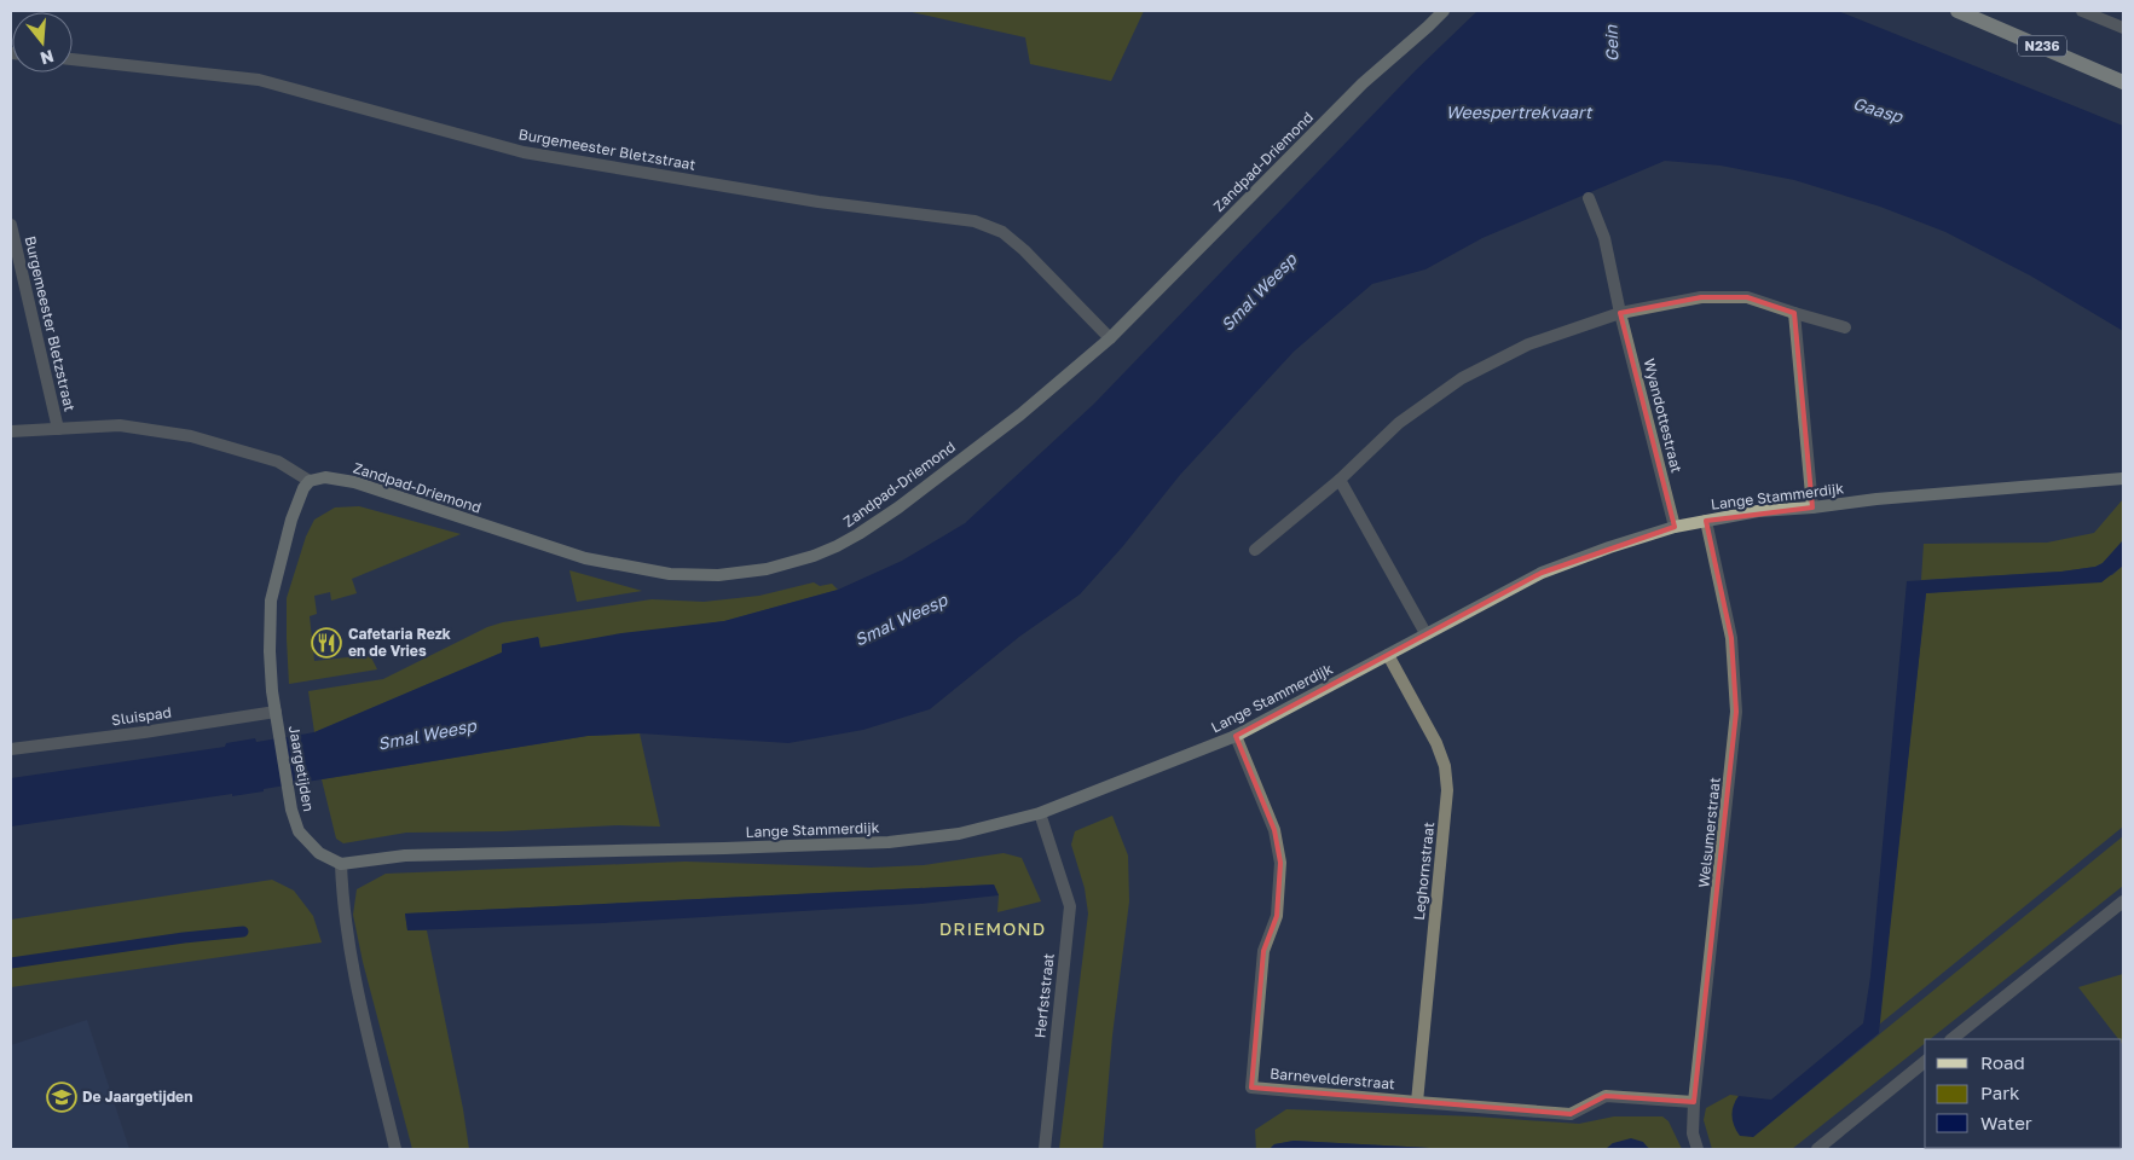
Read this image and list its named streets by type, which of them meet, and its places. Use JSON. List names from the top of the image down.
{
  "streets": {
    "main road": ["N236"],
    "street": [
      "Burgemeester Bletzstraat",
      "Zandpad-Driemond",
      "Wyandottestraat",
      "Lange Stammerdijk",
      "Sluispad",
      "Jaargetijden",
      "Welsumerstraat",
      "Leghornstraat",
      "Herfststraat",
      "Barnevelderstraat"
    ]
  },
  "crossings": [
    ["Burgemeester Bletzstraat", "Zandpad-Driemond"],
    ["Zandpad-Driemond", "Jaargetijden"],
    ["Wyandottestraat", "Lange Stammerdijk"],
    ["Lange Stammerdijk", "Jaargetijden"],
    ["Lange Stammerdijk", "Welsumerstraat"],
    ["Lange Stammerdijk", "Leghornstraat"],
    ["Lange Stammerdijk", "Herfststraat"],
    ["Lange Stammerdijk", "Barnevelderstraat"],
    ["Sluispad", "Jaargetijden"],
    ["Welsumerstraat", "Barnevelderstraat"],
    ["Leghornstraat", "Barnevelderstraat"]
  ],
  "districts": ["DRIEMOND"],
  "water": [
    "Gein",
    "Gaasp",
    "Weespertrekvaart",
    "Smal Weesp"
  ],
  "places": {
    "restaurant": ["Cafetaria Rezk en de Vries"],
    "school or university": ["De Jaargetijden"]
  },
  "legend": ["Road", "Park", "Water"],
  "north": "bottom"
}
